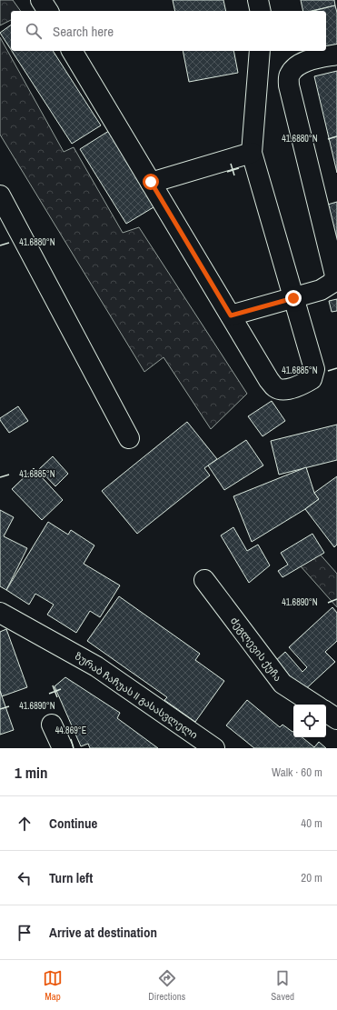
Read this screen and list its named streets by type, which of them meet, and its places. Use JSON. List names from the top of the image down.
{
  "streets": {
    "street": ["ძეგლევის ქუჩა", "ზურაბ ჩაჩუას II გასასვლელი"]
  },
  "page": {
    "search": "Search here",
    "heading": ["1 min", "Walk · 60 m"],
    "list": [
      ["Continue", "40 m"],
      ["Turn left", "20 m"],
      "Arrive at destination"
    ],
    "nav": ["Map", "Directions", "Saved"]
  },
  "coordinates": [
    "41.6880°N",
    "41.6885°N",
    "41.6890°N",
    "44.869°E"
  ]
}
